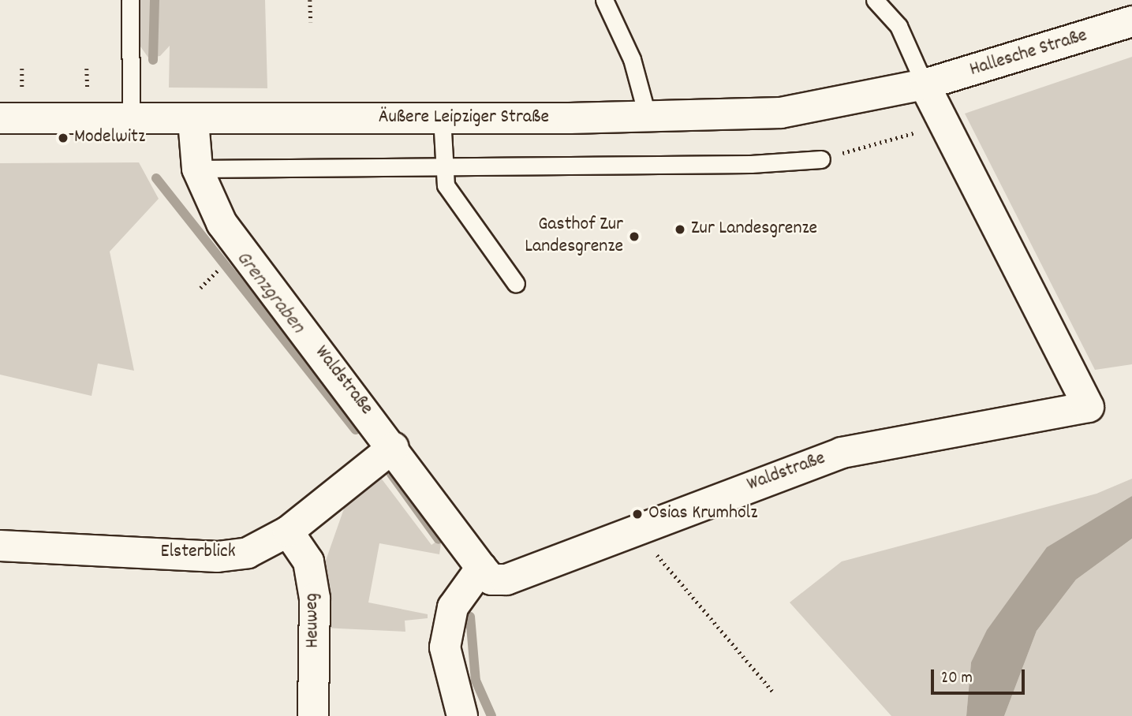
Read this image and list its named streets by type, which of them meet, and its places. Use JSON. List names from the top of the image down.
{
  "streets": {
    "street": [
      "Hallesche Straße",
      "Äußere Leipziger Straße",
      "Waldstraße",
      "Elsterblick",
      "Heuweg"
    ]
  },
  "crossings": [
    ["Hallesche Straße", "Äußere Leipziger Straße"],
    ["Hallesche Straße", "Waldstraße"],
    ["Äußere Leipziger Straße", "Waldstraße"],
    ["Waldstraße", "Elsterblick"],
    ["Elsterblick", "Heuweg"]
  ],
  "water": ["Grenzgraben"],
  "places": [
    "Modelwitz",
    "Zur Landesgrenze",
    "Gasthof Zur Landesgrenze",
    "Osias Krumholz"
  ],
  "scale_bar": "20 m"
}
